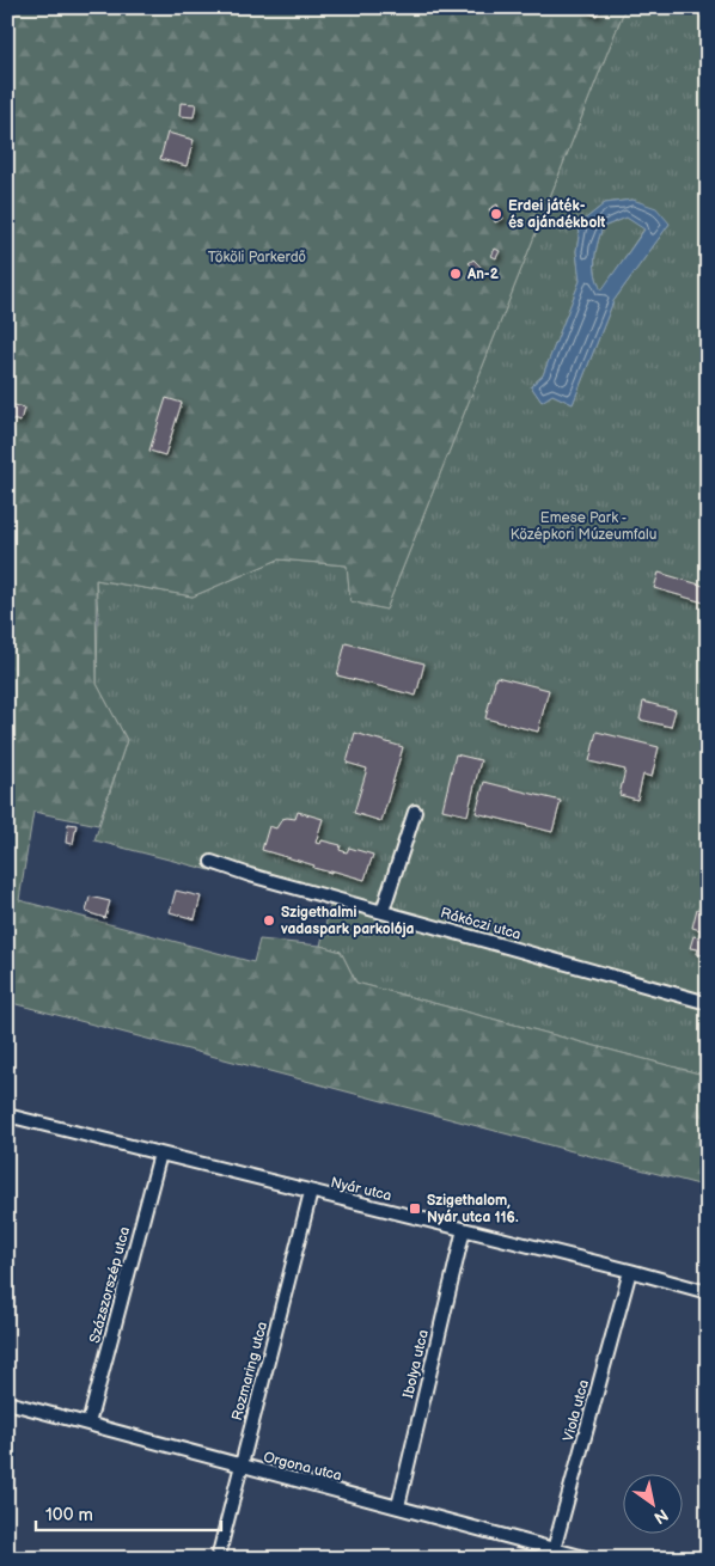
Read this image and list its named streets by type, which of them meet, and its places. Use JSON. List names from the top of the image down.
{
  "streets": {
    "street": [
      "Rákóczi utca",
      "Nyár utca",
      "Százszorszép utca",
      "Ibolya utca",
      "Rozmaring utca",
      "Viola utca",
      "Orgona utca"
    ]
  },
  "crossings": [
    ["Nyár utca", "Százszorszép utca"],
    ["Nyár utca", "Ibolya utca"],
    ["Nyár utca", "Rozmaring utca"],
    ["Nyár utca", "Viola utca"],
    ["Százszorszép utca", "Orgona utca"],
    ["Ibolya utca", "Orgona utca"],
    ["Rozmaring utca", "Orgona utca"],
    ["Viola utca", "Orgona utca"]
  ],
  "parks": ["Tököli Parkerdő", "Emese Park - Középkori Múzeumfalu"],
  "places": {
    "other": ["Erdei játék- és ajándékbolt", "An-2", "Szigethalmi vadaspark parkolója"],
    "transit": ["Szigethalom, Nyár utca 116."]
  },
  "scale_bar": "100 m",
  "north": "bottom right"
}
